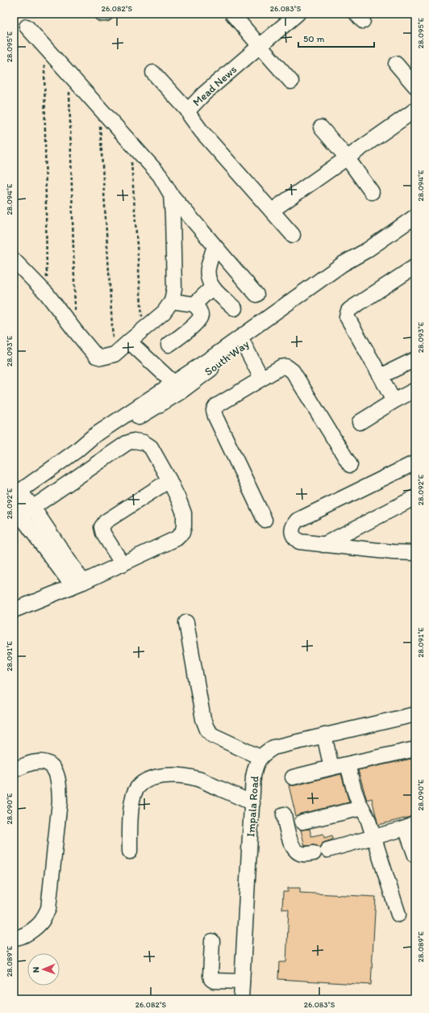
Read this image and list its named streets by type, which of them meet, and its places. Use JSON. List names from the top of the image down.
{
  "streets": {
    "street": ["Mead News", "South Way", "Impala Road"]
  },
  "scale_bar": "50 m",
  "north": "left",
  "coordinates": [
    "26.082°S",
    "26.083°S",
    "28.095°E",
    "28.094°E",
    "28.093°E",
    "28.092°E",
    "28.091°E",
    "28.090°E",
    "28.089°E"
  ]
}
